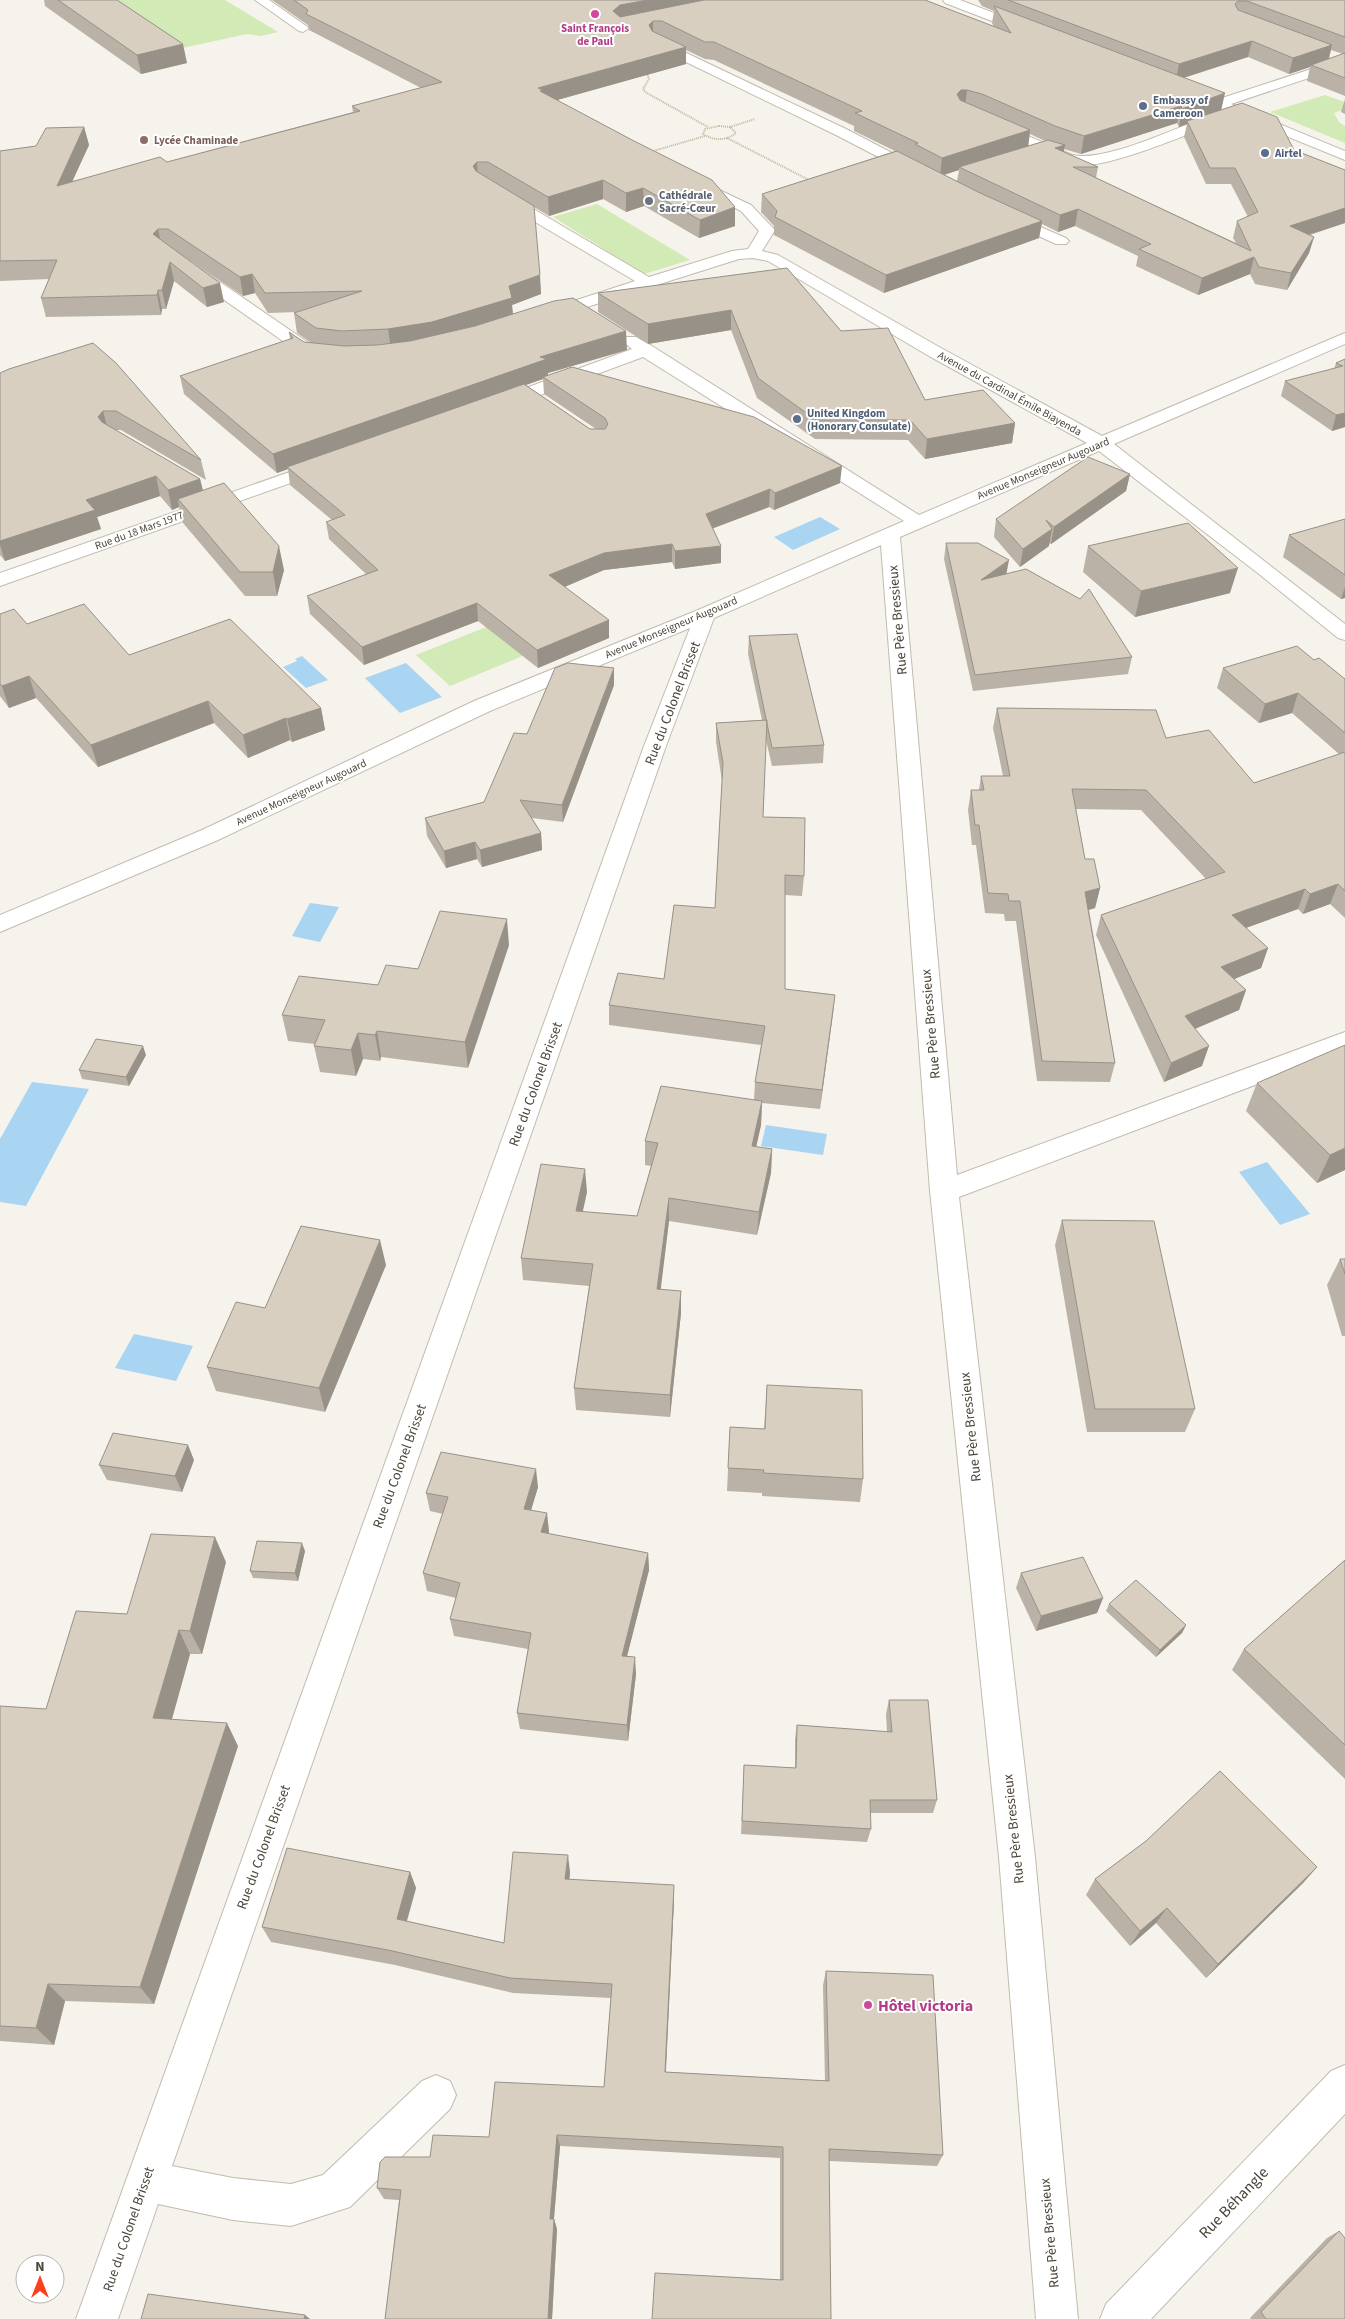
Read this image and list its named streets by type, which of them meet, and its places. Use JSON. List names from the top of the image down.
{
  "streets": {
    "street": [
      "Avenue du Cardinal Émile Biayenda",
      "Avenue Monseigneur Augouard",
      "Rue du 18 Mars 1977",
      "Rue Père Bressieux",
      "Rue du Colonel Brisset",
      "Rue Béhangle"
    ]
  },
  "crossings": [
    ["Avenue du Cardinal Émile Biayenda", "Avenue Monseigneur Augouard"],
    ["Avenue Monseigneur Augouard", "Rue Père Bressieux"],
    ["Avenue Monseigneur Augouard", "Rue du Colonel Brisset"]
  ],
  "places": [
    "Saint François de Paul",
    "Embassy of Cameroon",
    "Lycée Chaminade",
    "Airtel",
    "Cathédrale Sacré-Cœur",
    "United Kingdom (Honorary Consulate)",
    "Hôtel victoria"
  ],
  "north": "top"
}
